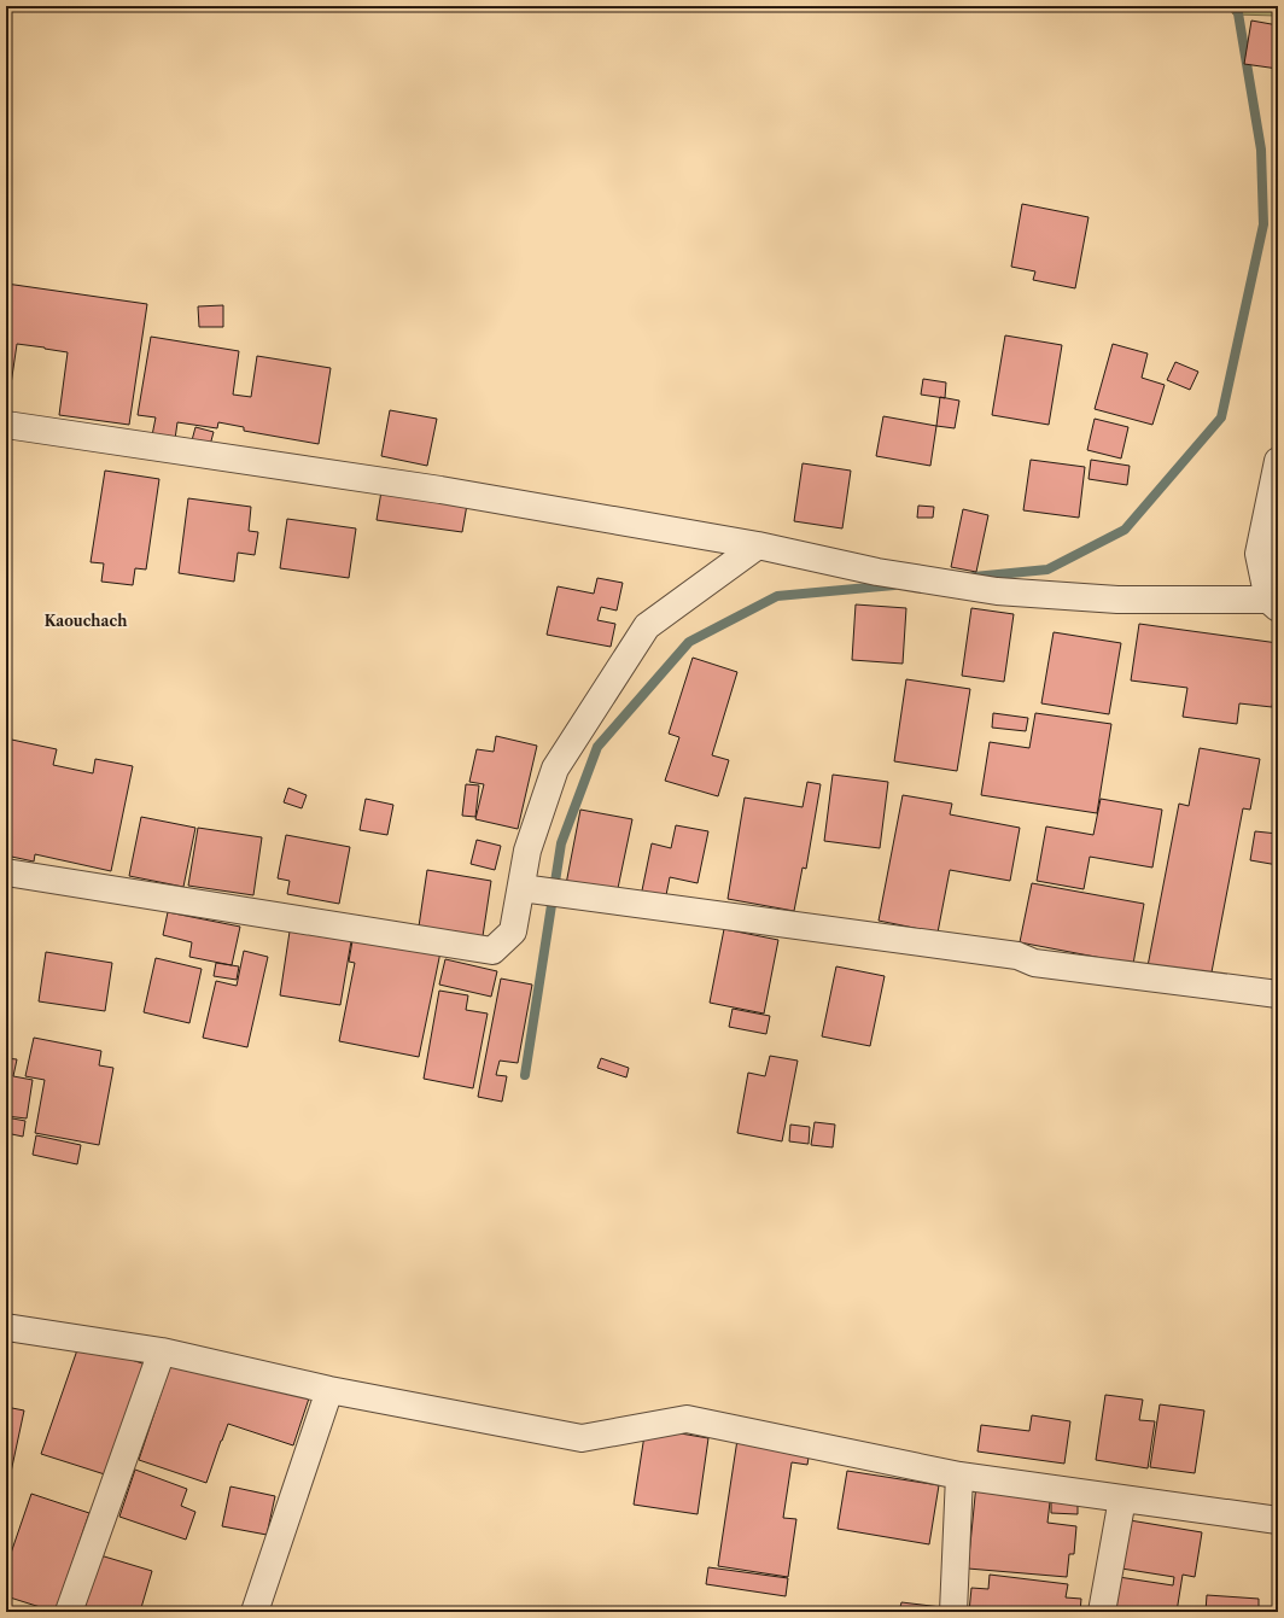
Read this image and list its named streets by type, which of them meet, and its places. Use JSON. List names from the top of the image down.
{
  "districts": ["Kaouchach"]
}
